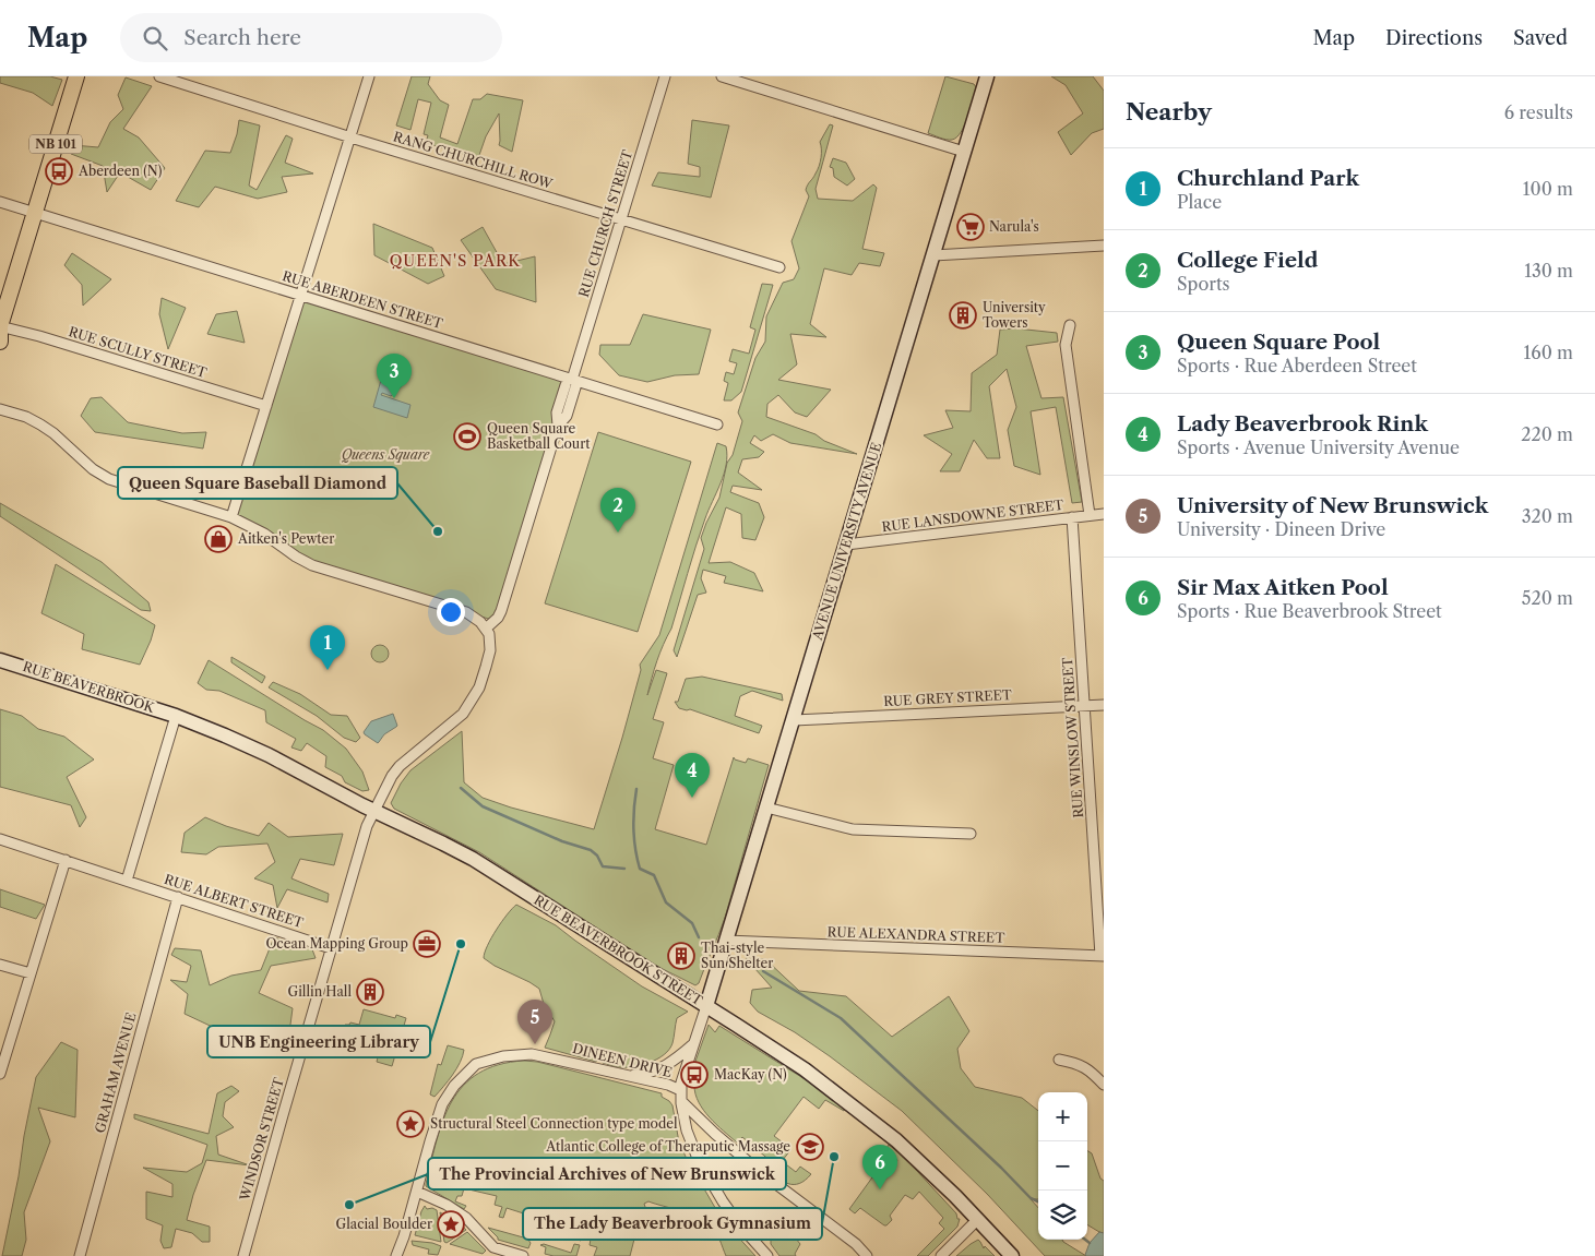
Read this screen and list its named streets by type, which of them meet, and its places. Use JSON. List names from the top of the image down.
{
  "streets": {
    "main road": ["NB 101"],
    "street": [
      "RANG CHURCHILL ROW",
      "RUE CHURCH STREET",
      "RUE ABERDEEN STREET",
      "RUE SCULLY STREET",
      "RUE LANSDOWNE STREET",
      "AVENUE UNIVERSITY AVENUE",
      "RUE BEAVERBROOK",
      "RUE GREY STREET",
      "RUE WINSLOW STREET",
      "RUE ALBERT STREET",
      "RUE ALEXANDRA STREET",
      "RUE BEAVERBROOK STREET",
      "DINEEN DRIVE",
      "GRAHAM AVENUE",
      "WINDSOR STREET"
    ]
  },
  "crossings": [
    ["NB 101", "RUE ABERDEEN STREET"],
    ["NB 101", "RUE SCULLY STREET"],
    ["RANG CHURCHILL ROW", "RUE CHURCH STREET"],
    ["RUE CHURCH STREET", "RUE ABERDEEN STREET"],
    ["RUE CHURCH STREET", "WINDSOR STREET"],
    ["RUE LANSDOWNE STREET", "AVENUE UNIVERSITY AVENUE"],
    ["RUE LANSDOWNE STREET", "RUE WINSLOW STREET"],
    ["AVENUE UNIVERSITY AVENUE", "RUE GREY STREET"],
    ["AVENUE UNIVERSITY AVENUE", "RUE ALEXANDRA STREET"],
    ["AVENUE UNIVERSITY AVENUE", "RUE BEAVERBROOK STREET"],
    ["RUE BEAVERBROOK", "RUE BEAVERBROOK STREET"],
    ["RUE GREY STREET", "RUE WINSLOW STREET"],
    ["RUE WINSLOW STREET", "RUE ALEXANDRA STREET"],
    ["RUE ALBERT STREET", "GRAHAM AVENUE"],
    ["RUE ALBERT STREET", "WINDSOR STREET"],
    ["RUE BEAVERBROOK STREET", "WINDSOR STREET"]
  ],
  "districts": ["QUEEN'S PARK"],
  "parks": ["Queens Square"],
  "places": {
    "bus stop": ["Aberdeen (N)", "MacKay (N)"],
    "supermarket": ["Narula's"],
    "building": ["University Towers", "Thai-style Sun Shelter", "Gillin Hall"],
    "sports": ["Queen Square Basketball Court"],
    "other": [
      "Queen Square Baseball Diamond",
      "UNB Engineering Library",
      "The Lady Beaverbrook Gymnasium",
      "The Provincial Archives of New Brunswick"
    ],
    "shop": ["Aitken's Pewter"],
    "office": ["Ocean Mapping Group"],
    "place": ["Structural Steel Connection type model", "Glacial Boulder"],
    "school or university": ["Atlantic College of Theraputic Massage"]
  },
  "page": {
    "header": "Map",
    "search": "Search here",
    "nav": ["Map", "Directions", "Saved"],
    "heading": ["Nearby", "6 results"],
    "list": [
      {
        "mark": "1",
        "name": "Churchland Park",
        "note": "Place",
        "value": "100 m"
      },
      {
        "mark": "2",
        "name": "College Field",
        "note": "Sports",
        "value": "130 m"
      },
      {
        "mark": "3",
        "name": "Queen Square Pool",
        "note": "Sports · Rue Aberdeen Street",
        "value": "160 m"
      },
      {
        "mark": "4",
        "name": "Lady Beaverbrook Rink",
        "note": "Sports · Avenue University Avenue",
        "value": "220 m"
      },
      {
        "mark": "5",
        "name": "University of New Brunswick",
        "note": "University · Dineen Drive",
        "value": "320 m"
      },
      {
        "mark": "6",
        "name": "Sir Max Aitken Pool",
        "note": "Sports · Rue Beaverbrook Street",
        "value": "520 m"
      }
    ],
    "pins": [
      "3",
      "2",
      "1",
      "4",
      "5",
      "6"
    ],
    "map_buttons": ["+", "−"]
  }
}
